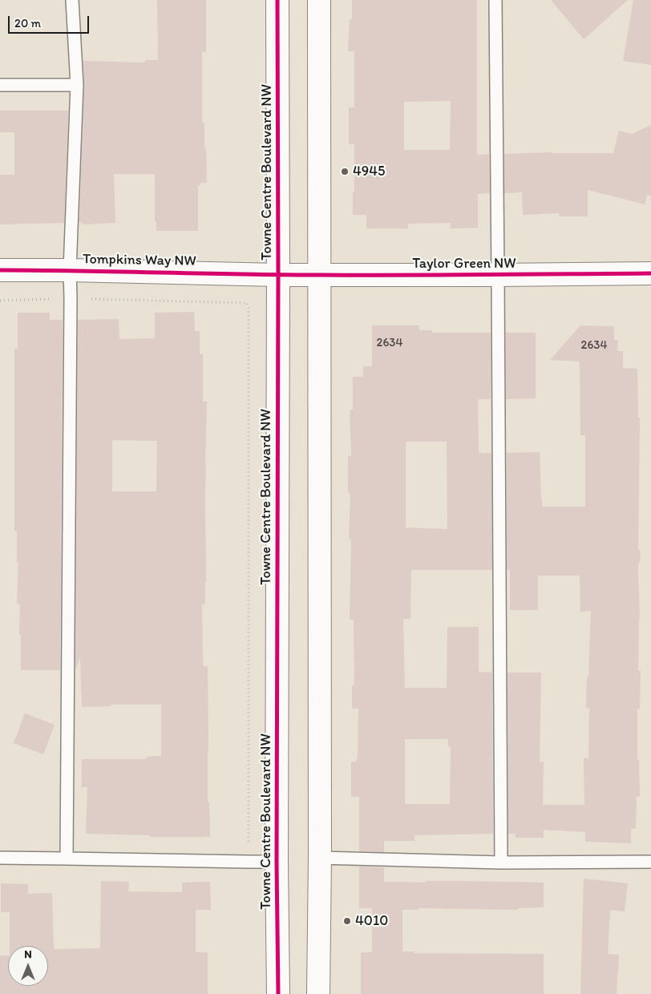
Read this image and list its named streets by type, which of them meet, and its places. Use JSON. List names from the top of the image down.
{
  "streets": {
    "street": ["Towne Centre Boulevard NW", "Tompkins Way NW", "Taylor Green NW"]
  },
  "crossings": [
    ["Towne Centre Boulevard NW", "Tompkins Way NW"],
    ["Towne Centre Boulevard NW", "Taylor Green NW"],
    ["Tompkins Way NW", "Taylor Green NW"]
  ],
  "places": ["4945", "4010"],
  "house_numbers": ["2634", "2634"],
  "scale_bar": "20 m",
  "north": "top"
}
